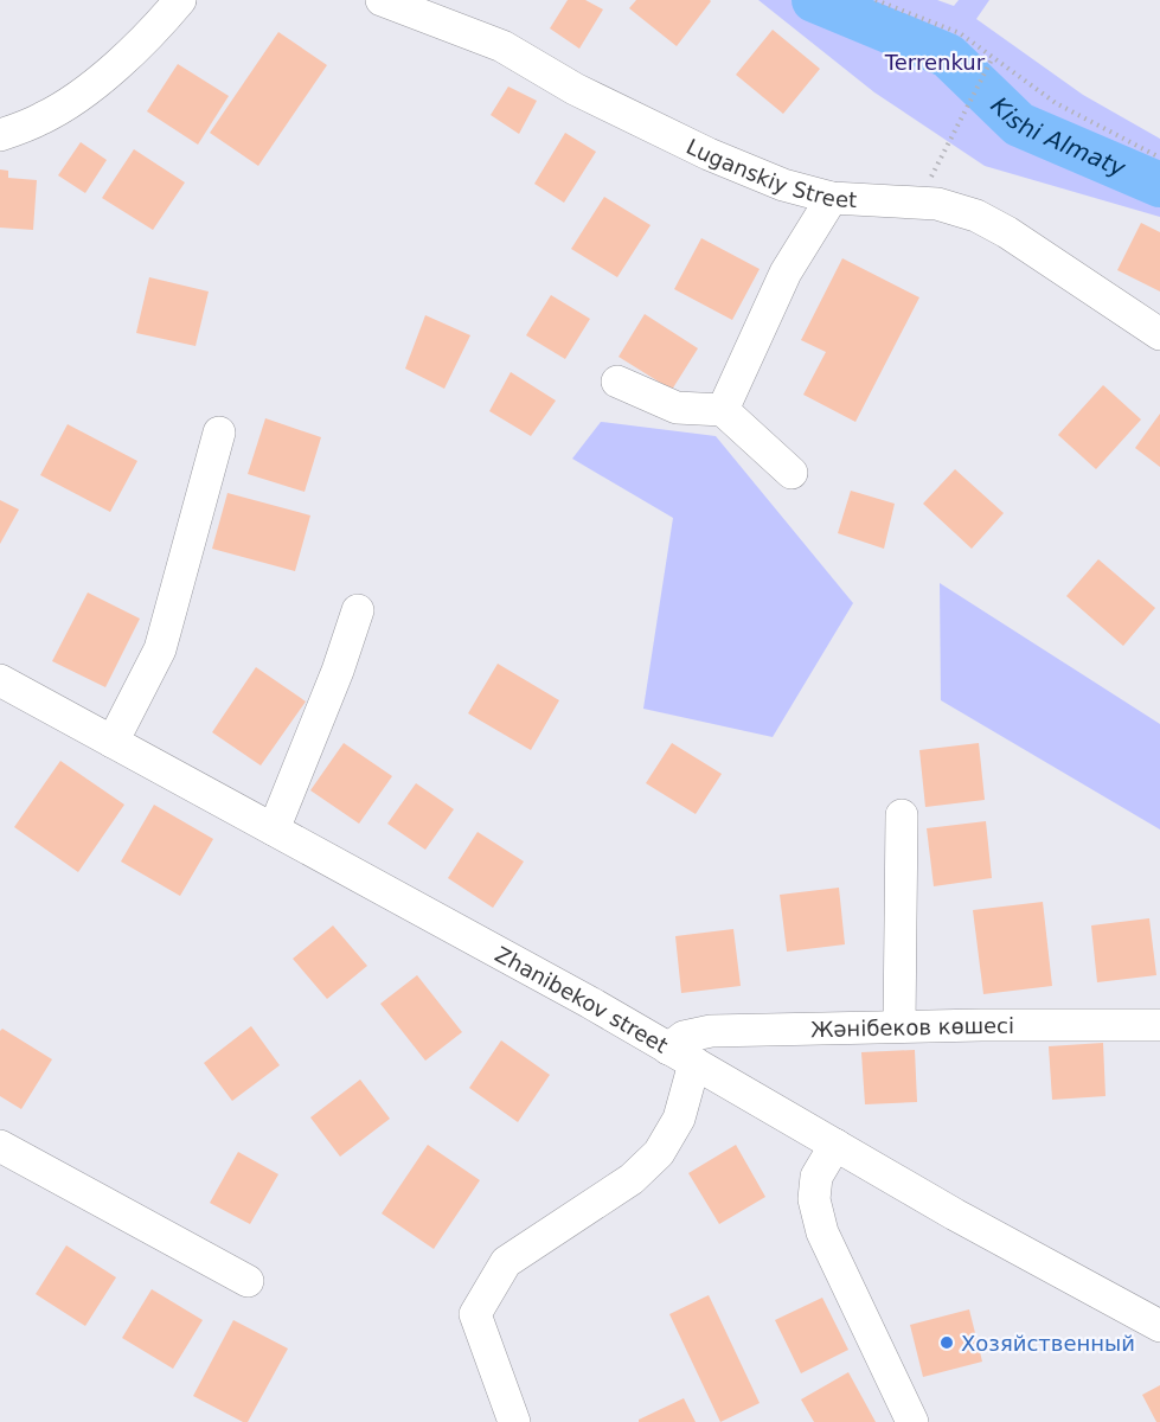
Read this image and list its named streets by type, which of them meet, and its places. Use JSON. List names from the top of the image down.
{
  "streets": {
    "street": ["Luganskiy Street", "Zhanibekov street", "Жәнібеков көшесі"]
  },
  "crossings": [
    ["Zhanibekov street", "Жәнібеков көшесі"]
  ],
  "water": ["Kіshі Almaty"],
  "parks": ["Terrenkur"],
  "places": ["Хозяйственный"]
}
